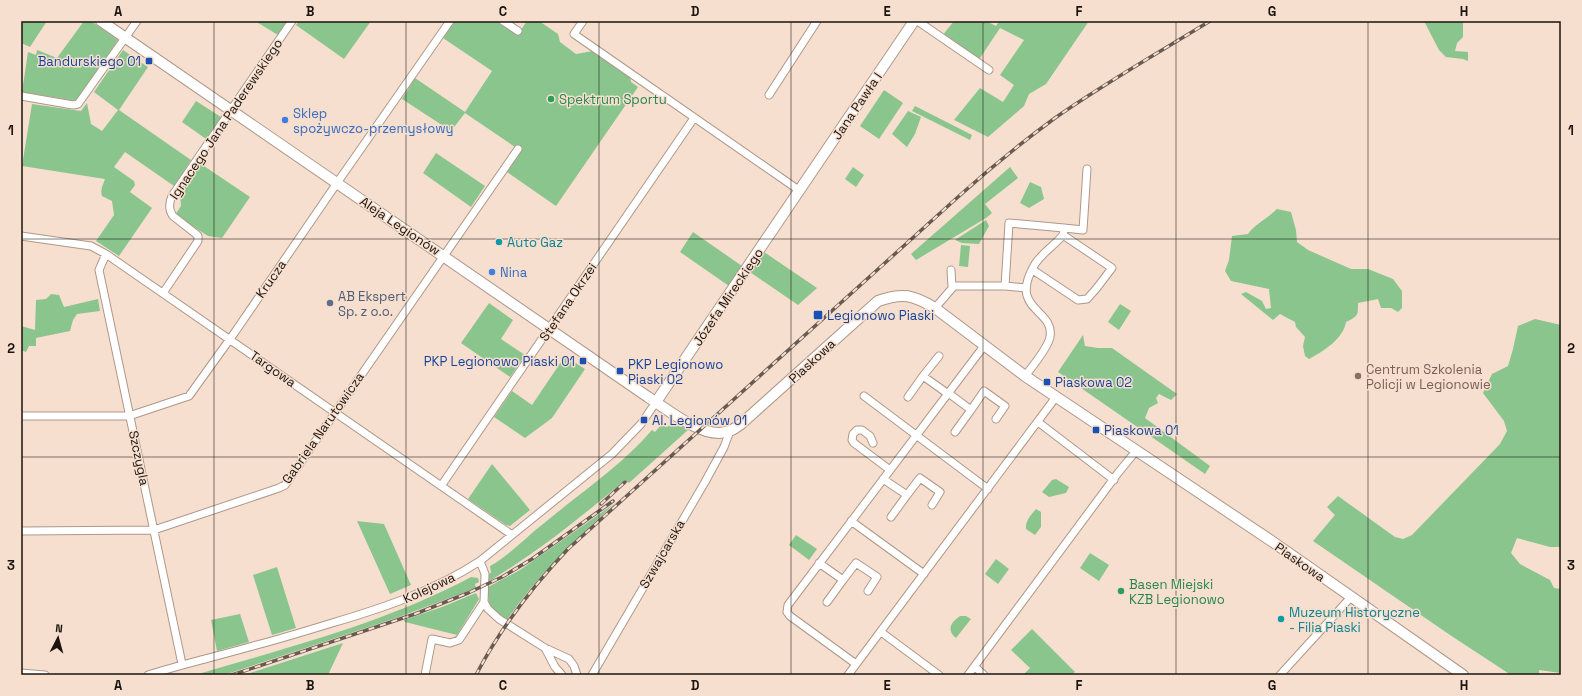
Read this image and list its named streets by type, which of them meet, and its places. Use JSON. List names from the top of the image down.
{
  "streets": {
    "street": [
      "Jana Pawła I",
      "Ignacego Jana Paderewskiego",
      "Aleja Legionów",
      "Krucza",
      "Józefa Mireckiego",
      "Stefana Okrzei",
      "Piaskowa",
      "Targowa",
      "Gabriela Narutowicza",
      "Szczygla",
      "Szwajcarska",
      "Kolejowa"
    ]
  },
  "crossings": [
    ["Jana Pawła I", "Józefa Mireckiego"],
    ["Ignacego Jana Paderewskiego", "Aleja Legionów"],
    ["Ignacego Jana Paderewskiego", "Targowa"],
    ["Aleja Legionów", "Krucza"],
    ["Aleja Legionów", "Józefa Mireckiego"],
    ["Aleja Legionów", "Stefana Okrzei"],
    ["Aleja Legionów", "Piaskowa"],
    ["Aleja Legionów", "Gabriela Narutowicza"],
    ["Aleja Legionów", "Szwajcarska"],
    ["Aleja Legionów", "Kolejowa"],
    ["Krucza", "Targowa"],
    ["Krucza", "Szczygla"],
    ["Józefa Mireckiego", "Kolejowa"],
    ["Stefana Okrzei", "Targowa"],
    ["Piaskowa", "Szwajcarska"],
    ["Targowa", "Gabriela Narutowicza"],
    ["Targowa", "Szczygla"],
    ["Targowa", "Kolejowa"],
    ["Gabriela Narutowicza", "Szczygla"],
    ["Szczygla", "Kolejowa"]
  ],
  "places": {
    "transit": [
      "Bandurskiego 01",
      "Legionowo Piaski",
      "PKP Legionowo Piaski 01",
      "PKP Legionowo Piaski 02",
      "Piaskowa 02",
      "Al. Legionów 01",
      "Piaskowa 01"
    ],
    "other": [
      "Spektrum Sportu",
      "Sklep spożywczo-przemysłowy",
      "Auto Gaz",
      "Nina",
      "AB Ekspert Sp. z o.o.",
      "Centrum Szkolenia Policji w Legionowie",
      "Basen Miejski KZB Legionowo",
      "Muzeum Historyczne - Filia Piaski"
    ]
  },
  "north": "top",
  "grid": {
    "columns": [
      "A",
      "B",
      "C",
      "D",
      "E",
      "F",
      "G",
      "H"
    ],
    "rows": ["1", "2", "3"]
  }
}
